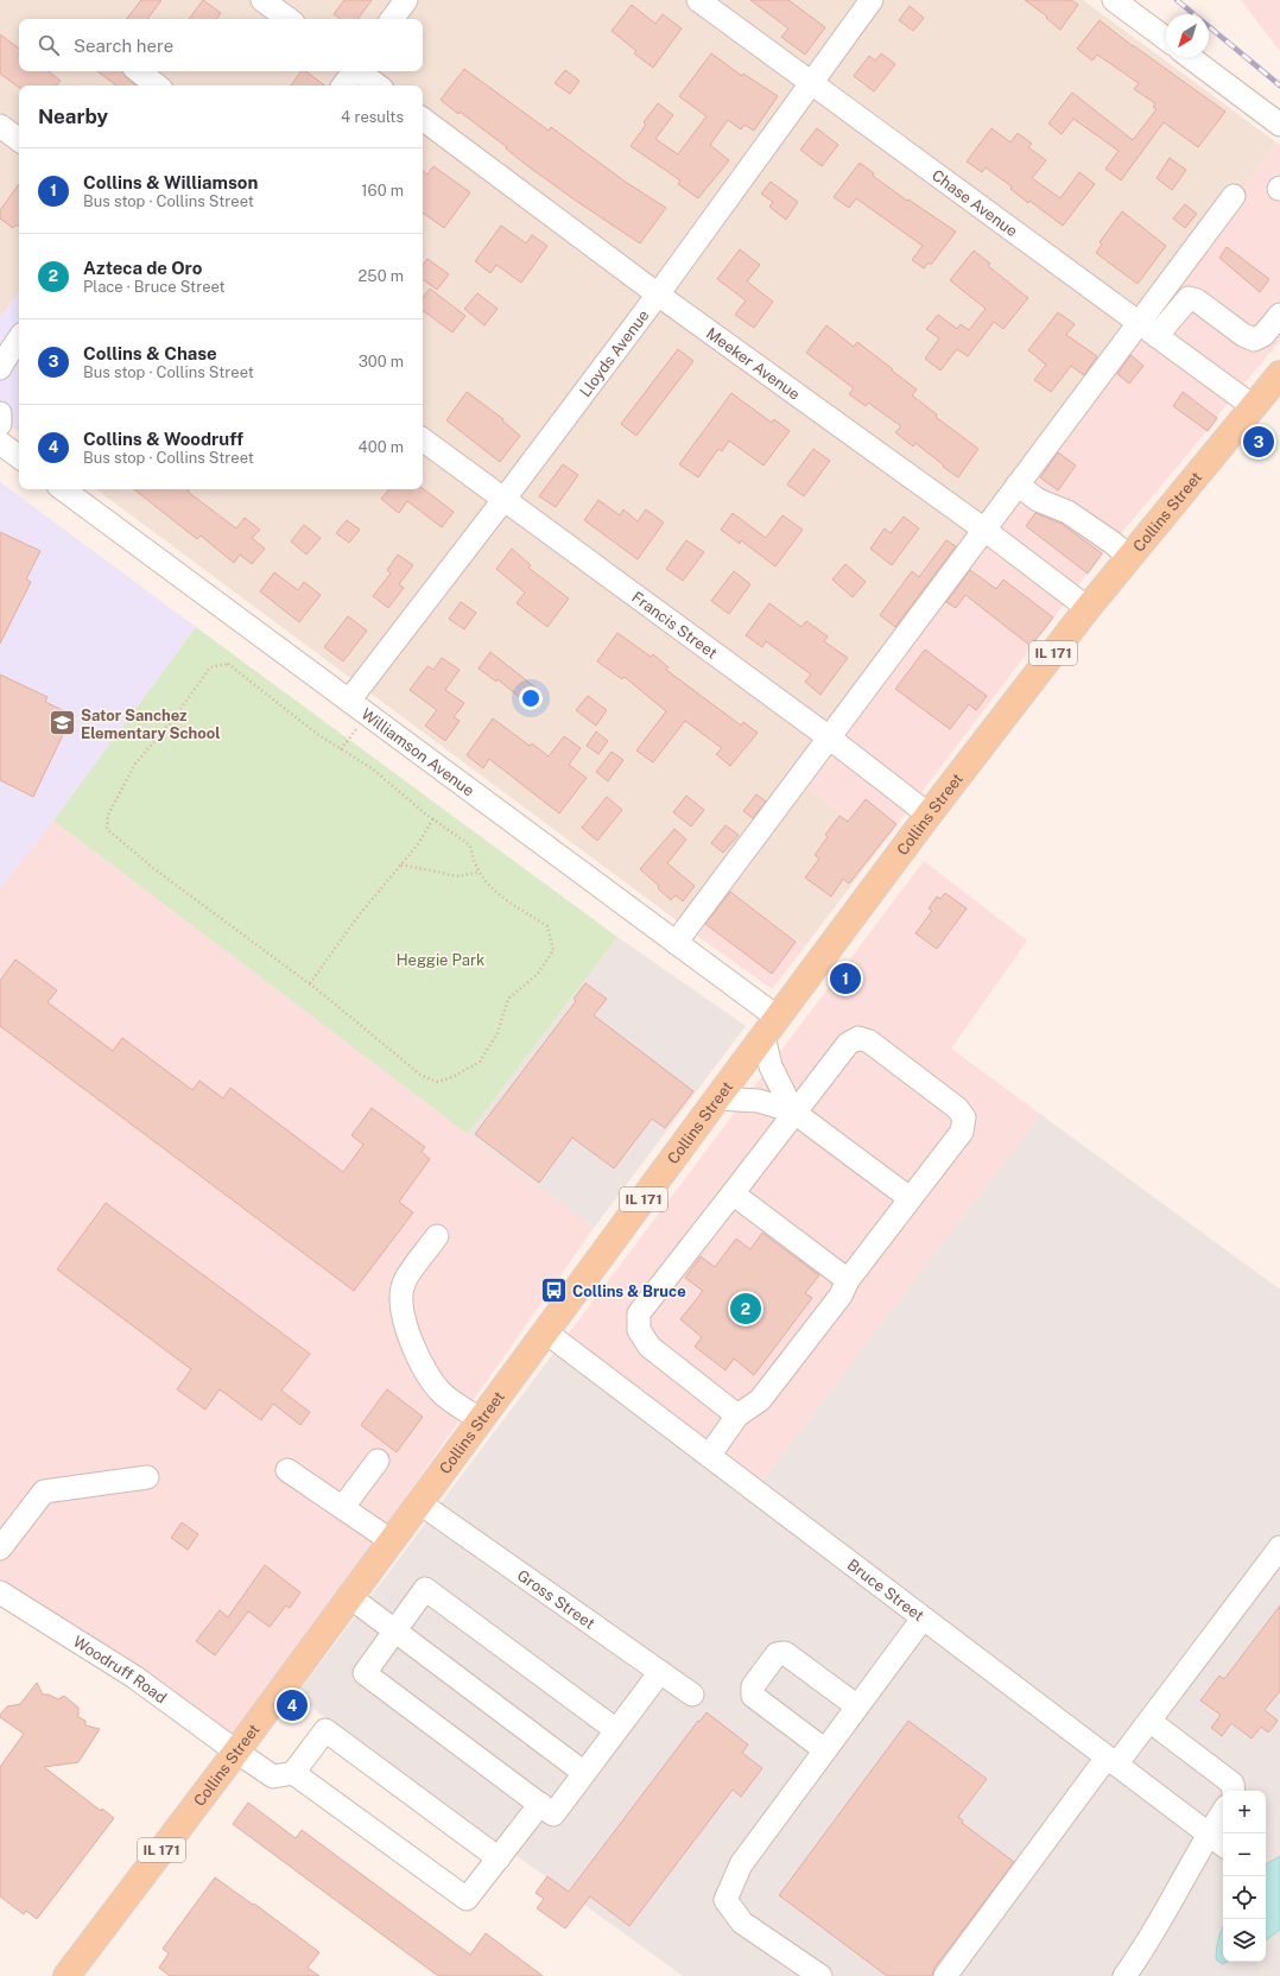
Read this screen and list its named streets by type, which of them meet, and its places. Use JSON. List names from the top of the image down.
{
  "streets": {
    "main road": ["Collins Street", "IL 171"],
    "street": [
      "Chase Avenue",
      "Lloyds Avenue",
      "Meeker Avenue",
      "Francis Street",
      "Williamson Avenue",
      "Bruce Street",
      "Gross Street",
      "Woodruff Road"
    ]
  },
  "crossings": [
    ["Chase Avenue", "Lloyds Avenue"],
    ["Chase Avenue", "Collins Street"],
    ["Lloyds Avenue", "Meeker Avenue"],
    ["Lloyds Avenue", "Francis Street"],
    ["Lloyds Avenue", "Williamson Avenue"],
    ["Meeker Avenue", "Collins Street"],
    ["Collins Street", "Francis Street"],
    ["Collins Street", "Williamson Avenue"],
    ["Collins Street", "Bruce Street"],
    ["Collins Street", "Gross Street"],
    ["Collins Street", "Woodruff Road"]
  ],
  "parks": ["Heggie Park"],
  "places": {
    "school or university": ["Sator Sanchez Elementary School"],
    "bus stop": ["Collins & Bruce"]
  },
  "north": "bottom left",
  "page": {
    "search": "Search here",
    "heading": ["Nearby", "4 results"],
    "list": [
      {
        "mark": "1",
        "name": "Collins & Williamson",
        "note": "Bus stop · Collins Street",
        "value": "160 m"
      },
      {
        "mark": "2",
        "name": "Azteca de Oro",
        "note": "Place · Bruce Street",
        "value": "250 m"
      },
      {
        "mark": "3",
        "name": "Collins & Chase",
        "note": "Bus stop · Collins Street",
        "value": "300 m"
      },
      {
        "mark": "4",
        "name": "Collins & Woodruff",
        "note": "Bus stop · Collins Street",
        "value": "400 m"
      }
    ],
    "pins": [
      "3",
      "1",
      "2",
      "4"
    ],
    "map_buttons": ["+", "−"]
  }
}
